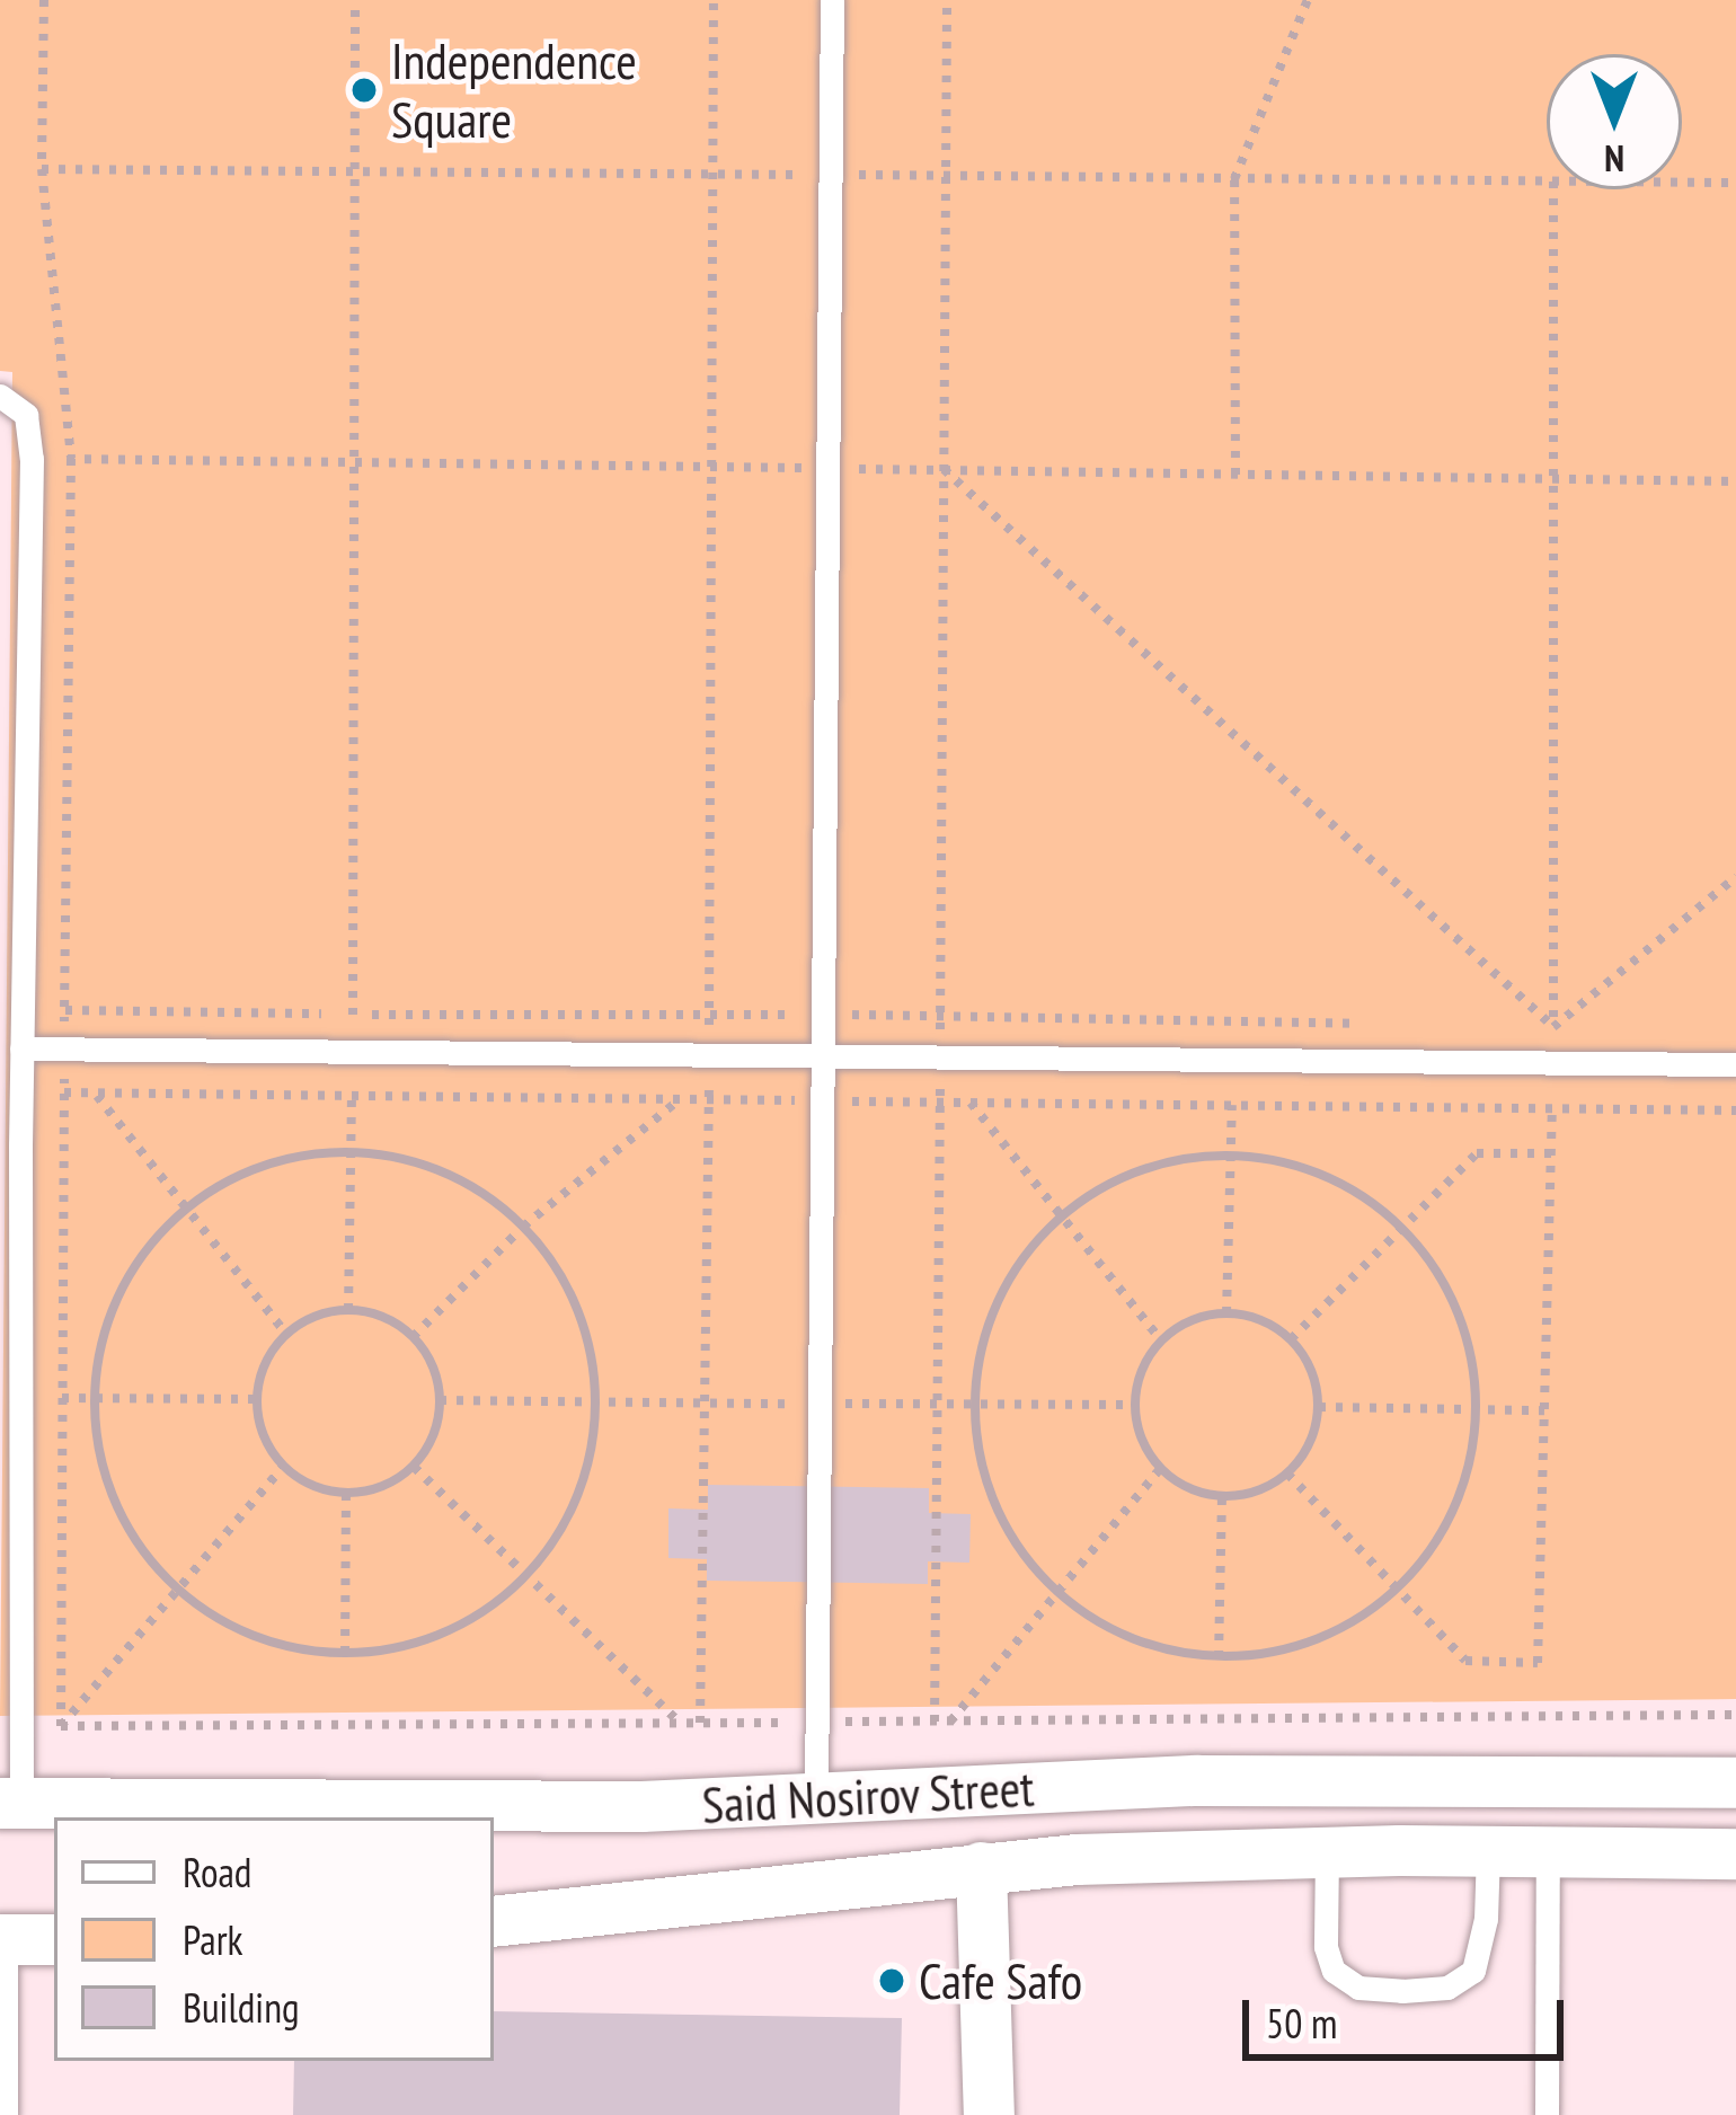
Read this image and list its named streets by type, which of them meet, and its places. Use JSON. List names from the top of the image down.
{
  "streets": {
    "street": ["Said Nosirov Street"]
  },
  "places": ["Independence Square", "Cafe Safo"],
  "legend": ["Road", "Park", "Building"],
  "scale_bar": "50 m",
  "north": "bottom"
}
